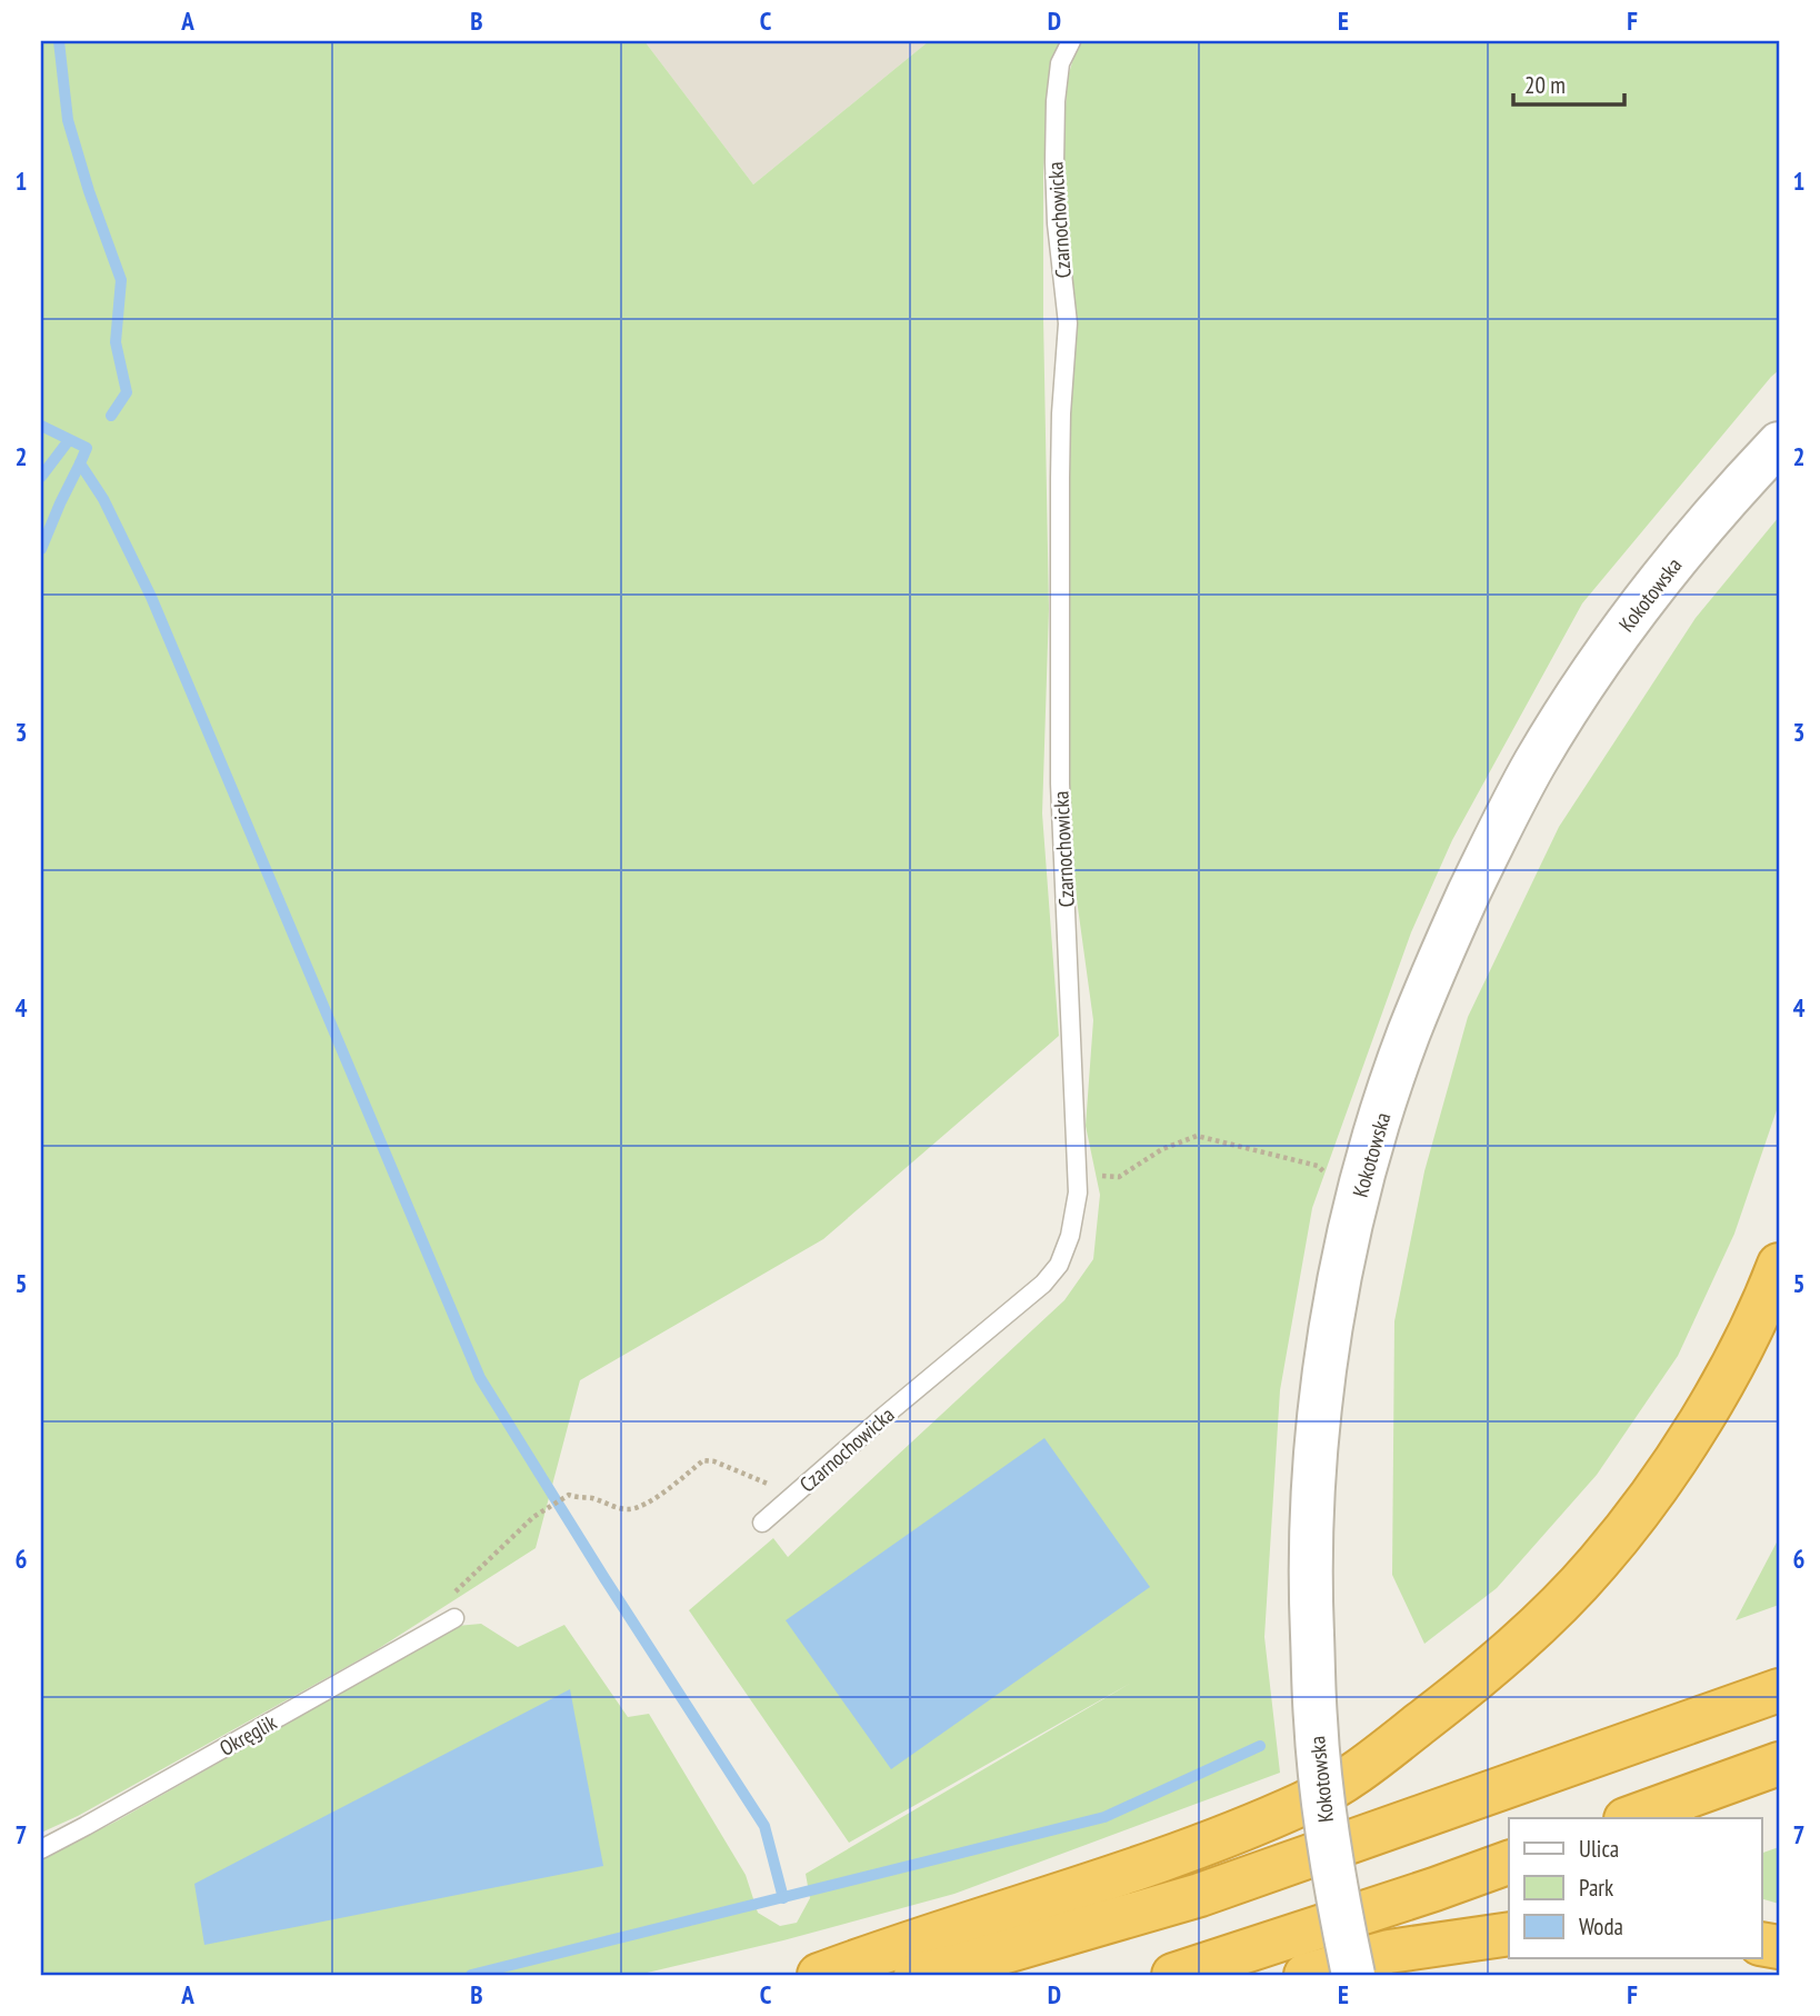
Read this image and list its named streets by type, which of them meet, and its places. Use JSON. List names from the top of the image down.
{
  "streets": {
    "street": ["Kokotowska"],
    "lane": ["Czarnochowicka", "Okręglik"]
  },
  "legend": ["Ulica", "Park", "Woda"],
  "scale_bar": "20 m",
  "grid": {
    "columns": [
      "A",
      "B",
      "C",
      "D",
      "E",
      "F"
    ],
    "rows": [
      "1",
      "2",
      "3",
      "4",
      "5",
      "6",
      "7"
    ]
  }
}
